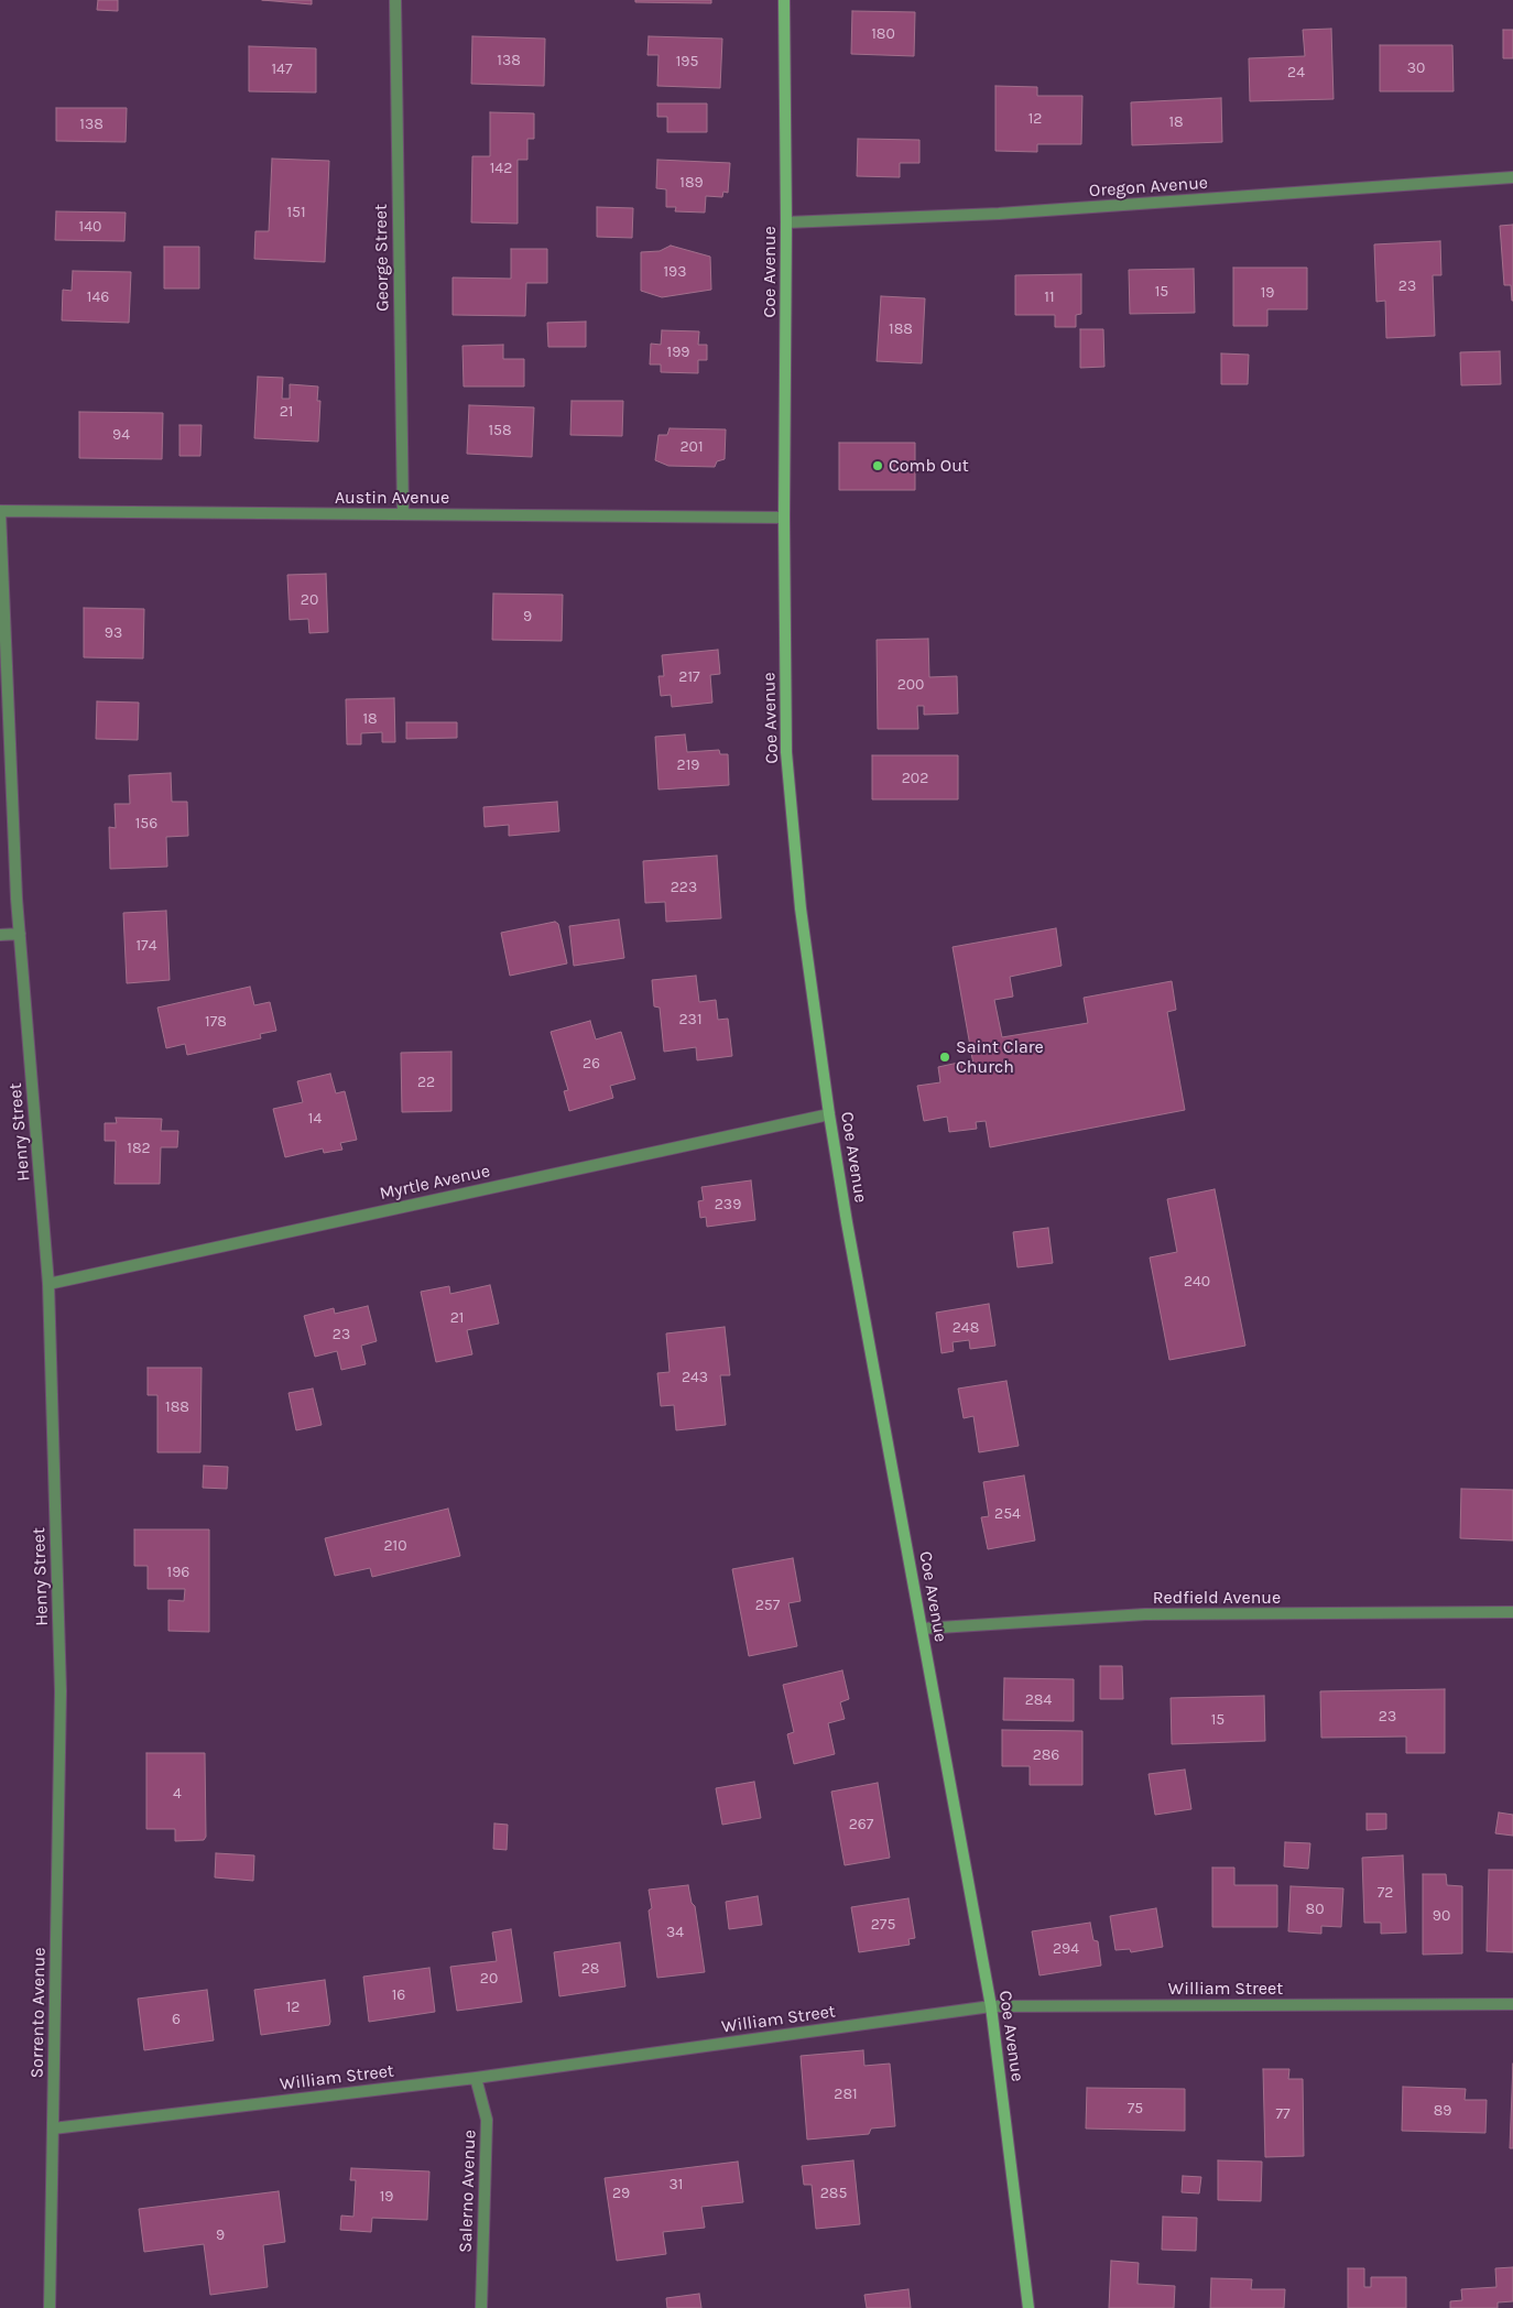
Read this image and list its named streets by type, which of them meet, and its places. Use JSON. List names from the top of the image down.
{
  "streets": {
    "street": [
      "Oregon Avenue",
      "George Street",
      "Coe Avenue",
      "Austin Avenue",
      "Henry Street",
      "Myrtle Avenue",
      "Redfield Avenue",
      "William Street",
      "Sorrento Avenue",
      "Salerno Avenue"
    ]
  },
  "crossings": [
    ["Oregon Avenue", "Coe Avenue"],
    ["George Street", "Austin Avenue"],
    ["Coe Avenue", "Austin Avenue"],
    ["Coe Avenue", "Myrtle Avenue"],
    ["Coe Avenue", "Redfield Avenue"],
    ["Coe Avenue", "William Street"],
    ["Austin Avenue", "Henry Street"],
    ["Henry Street", "Myrtle Avenue"],
    ["Henry Street", "Sorrento Avenue"],
    ["William Street", "Sorrento Avenue"],
    ["William Street", "Salerno Avenue"]
  ],
  "places": ["Comb Out", "Saint Clare Church"],
  "house_numbers": [
    "180",
    "138",
    "195",
    "30",
    "147",
    "24",
    "12",
    "18",
    "138",
    "142",
    "189",
    "151",
    "140",
    "193",
    "23",
    "15",
    "19",
    "146",
    "11",
    "188",
    "199",
    "21",
    "158",
    "94",
    "201",
    "20",
    "9",
    "93",
    "217",
    "200",
    "18",
    "219",
    "202",
    "156",
    "223",
    "174",
    "231",
    "178",
    "26",
    "22",
    "14",
    "182",
    "239",
    "240",
    "21",
    "248",
    "23",
    "243",
    "188",
    "254",
    "210",
    "196",
    "257",
    "284",
    "23",
    "15",
    "286",
    "4",
    "267",
    "72",
    "80",
    "90",
    "275",
    "34",
    "294",
    "28",
    "20",
    "16",
    "12",
    "6",
    "281",
    "75",
    "89",
    "77",
    "31",
    "29",
    "285",
    "19",
    "9"
  ]
}
